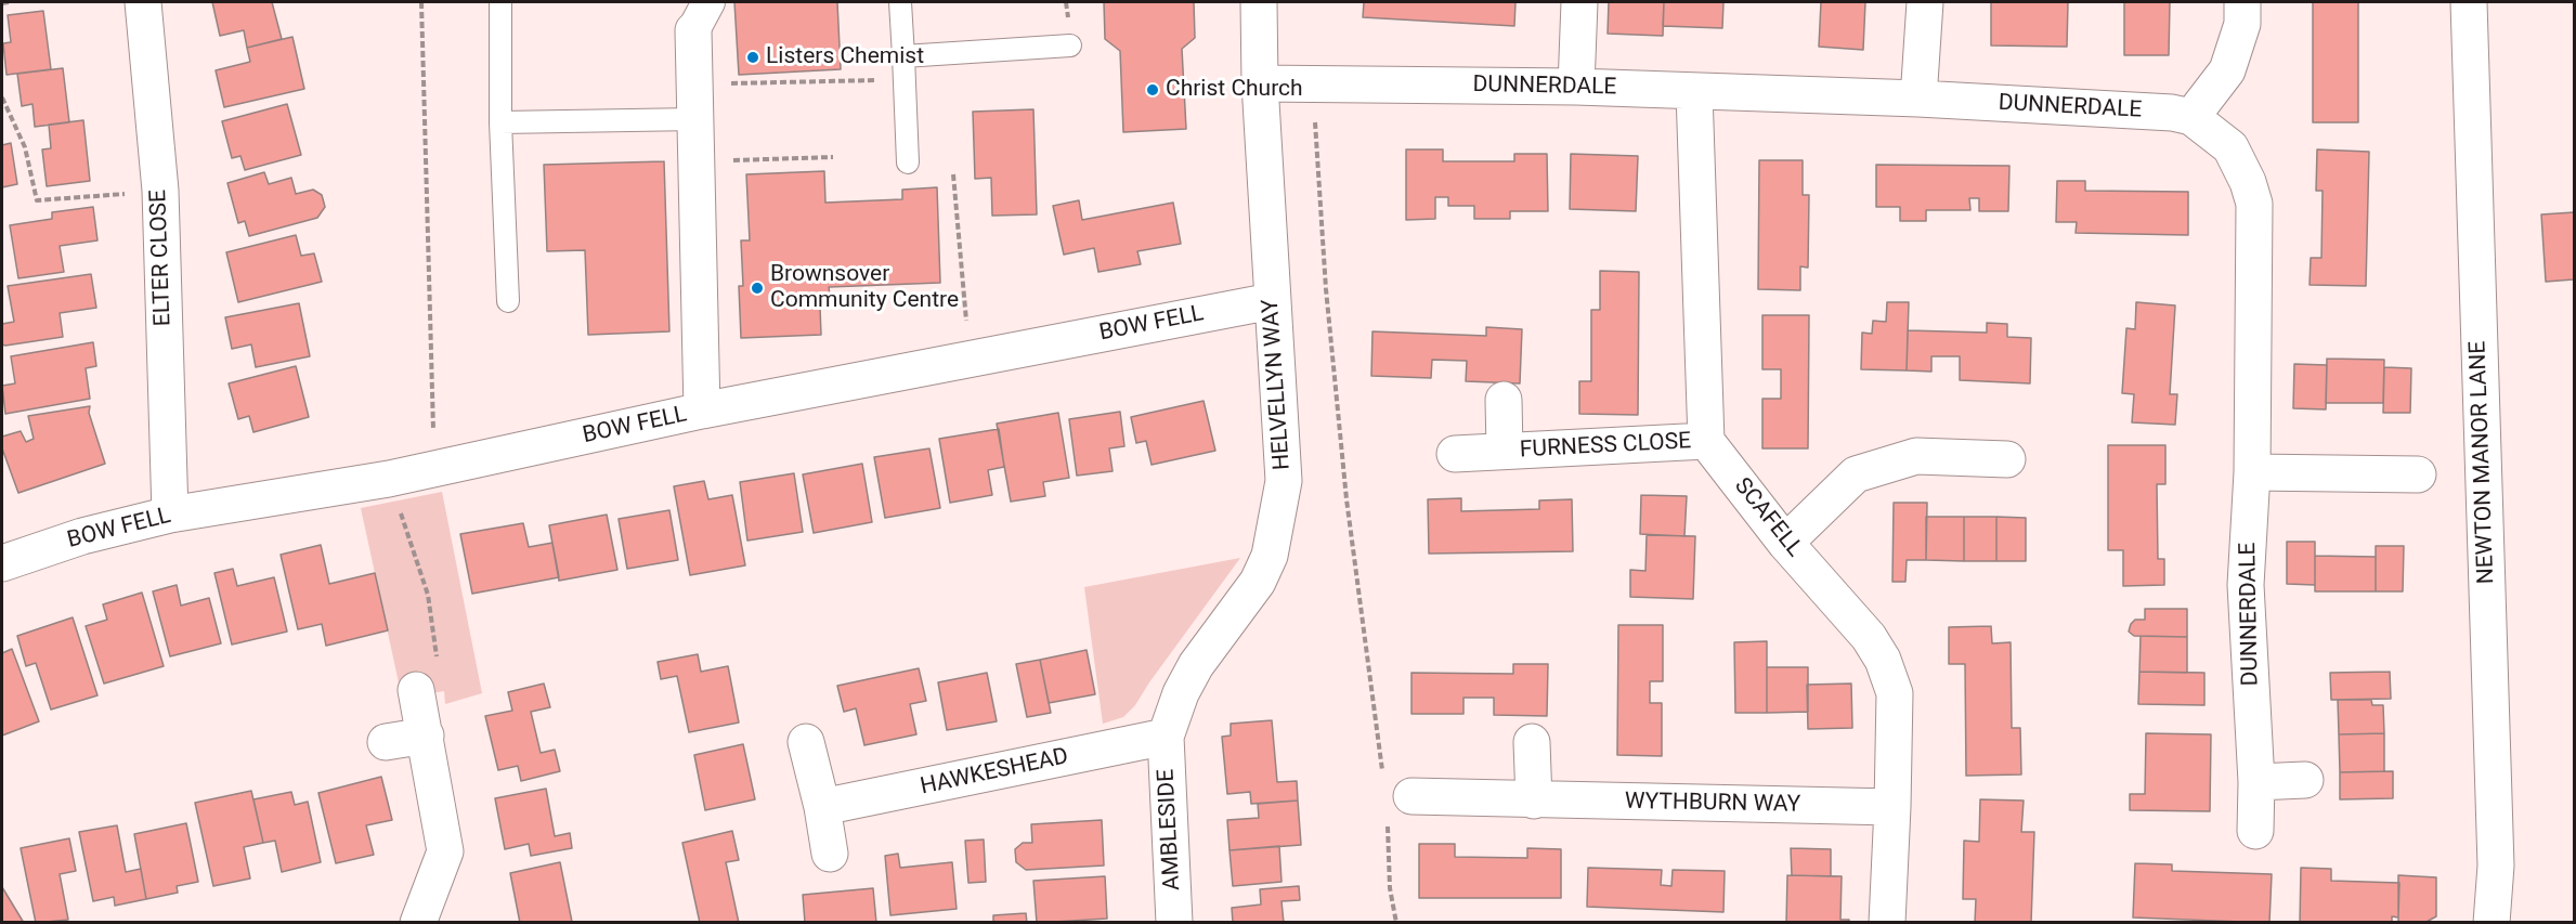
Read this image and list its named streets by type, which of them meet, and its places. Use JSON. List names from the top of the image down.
{
  "streets": {
    "street": [
      "DUNNERDALE",
      "ELTER CLOSE",
      "BOW FELL",
      "HELVELLYN WAY",
      "FURNESS CLOSE",
      "NEWTON MANOR LANE",
      "SCAFELL",
      "HAWKESHEAD",
      "WYTHBURN WAY",
      "AMBLESIDE"
    ]
  },
  "crossings": [
    ["DUNNERDALE", "HELVELLYN WAY"],
    ["ELTER CLOSE", "BOW FELL"],
    ["BOW FELL", "HELVELLYN WAY"],
    ["HELVELLYN WAY", "HAWKESHEAD"],
    ["HELVELLYN WAY", "AMBLESIDE"],
    ["FURNESS CLOSE", "SCAFELL"],
    ["SCAFELL", "WYTHBURN WAY"],
    ["HAWKESHEAD", "AMBLESIDE"]
  ],
  "places": ["Listers Chemist", "Christ Church", "Brownsover Community Centre"]
}
